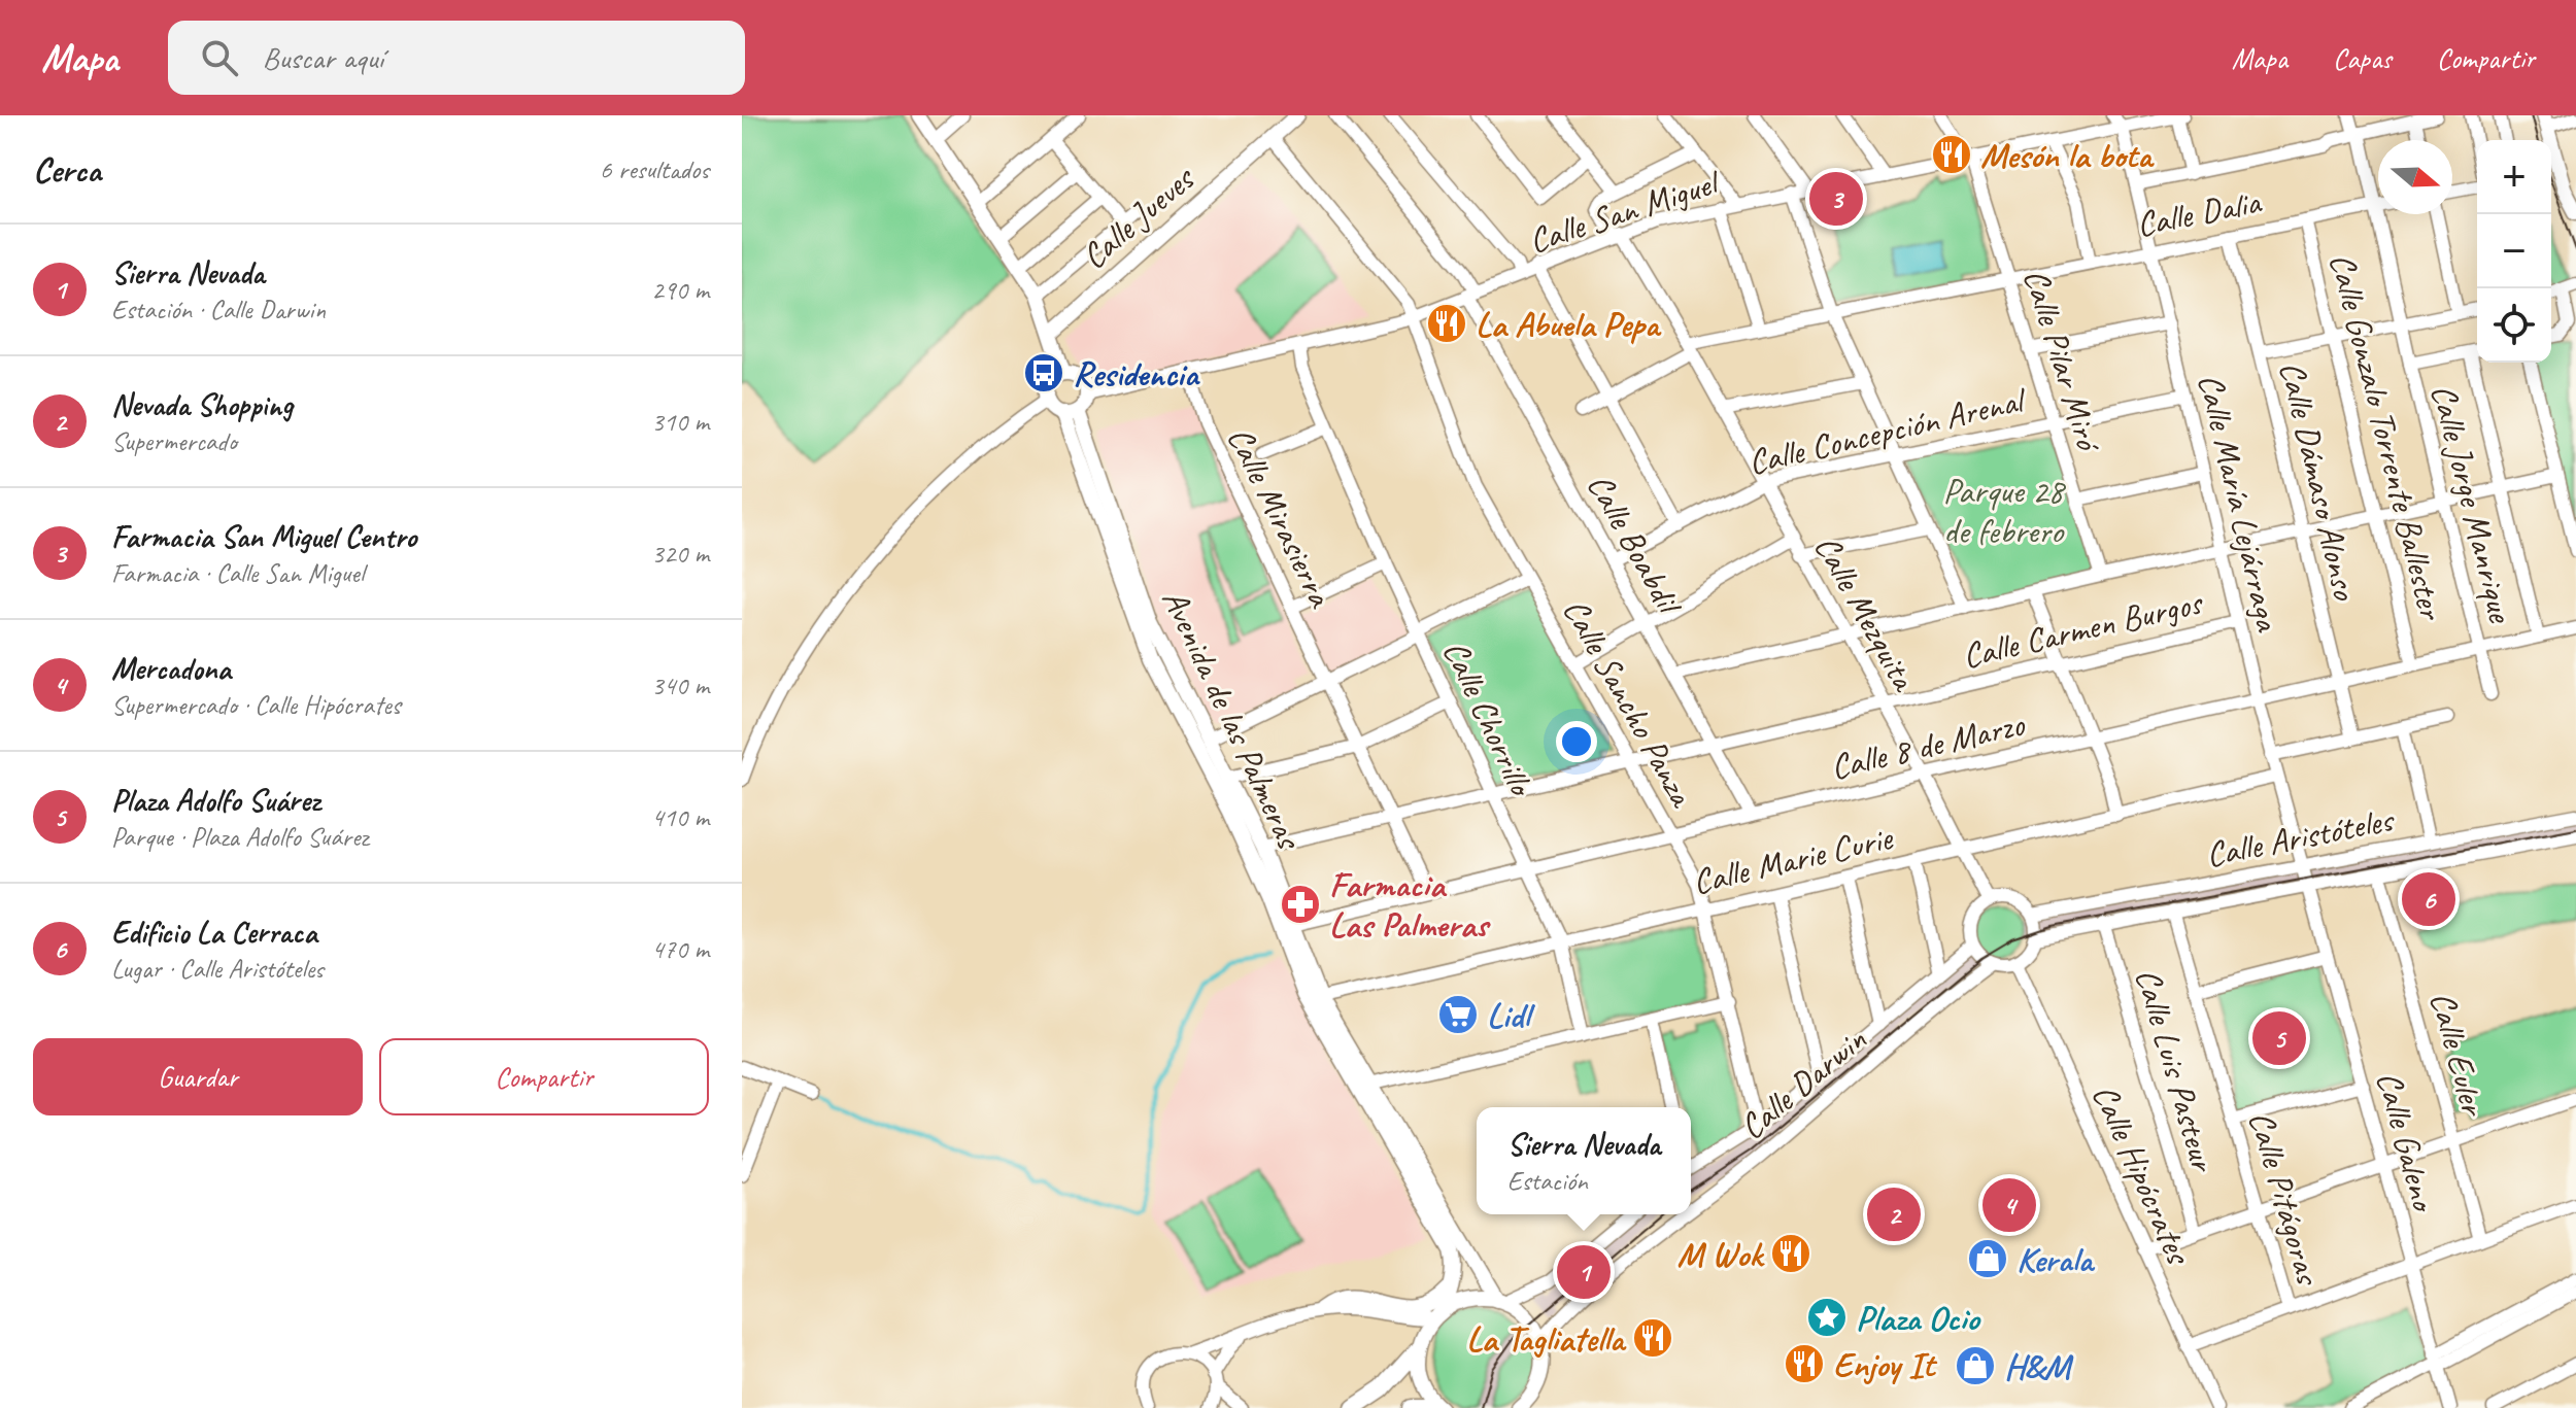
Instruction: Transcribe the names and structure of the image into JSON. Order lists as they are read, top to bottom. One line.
{"streets":{"main road":["Calle Jueves","Avenida de las Palmeras"],"street":["Calle San Miguel","Calle Dalia","Calle Pilar Miró","Calle Concepción Arenal","Calle Gonzalo Torrente Ballester","Calle Dámaso Alonso","Calle María Lejárraga","Calle Jorge Manrique","Calle Mirasierra","Calle Boabdil","Calle Mezquita","Calle Carmen Burgos","Calle Sancho Panza","Calle Chorrillo","Calle 8 de Marzo","Calle Aristóteles","Calle Marie Curie","Calle Euler","Calle Luis Pasteur","Calle Darwin","Calle Galeno","Calle Hipócrates","Calle Pitágoras"]},"crossings":[["Calle San Miguel","Calle Pilar Miró"],["Calle San Miguel","Calle María Lejárraga"],["Calle San Miguel","Calle Mirasierra"],["Calle San Miguel","Calle Boabdil"],["Calle San Miguel","Calle Mezquita"],["Calle San Miguel","Calle Sancho Panza"],["Calle San Miguel","Calle Chorrillo"],["Calle San Miguel","Avenida de las Palmeras"],["Calle Dalia","Calle Pilar Miró"],["Calle Dalia","Calle Gonzalo Torrente Ballester"],["Calle Dalia","Calle Dámaso Alonso"],["Calle Dalia","Calle María Lejárraga"],["Calle Dalia","Calle Jorge Manrique"],["Calle Dalia","Calle Mezquita"],["Calle Jueves","Calle Sancho Panza"],["Calle Pilar Miró","Calle Concepción Arenal"],["Calle Concepción Arenal","Calle María Lejárraga"],["Calle Concepción Arenal","Calle Boabdil"],["Calle Concepción Arenal","Calle Mezquita"],["Calle Gonzalo Torrente Ballester","Calle 8 de Marzo"],["Calle Dámaso Alonso","Calle 8 de Marzo"],["Calle María Lejárraga","Calle Carmen Burgos"],["Calle María Lejárraga","Calle 8 de Marzo"],["Calle María Lejárraga","Calle Aristóteles"],["Calle María Lejárraga","Calle Marie Curie"],["Calle María Lejárraga","Calle Galeno"],["Calle Jorge Manrique","Calle 8 de Marzo"],["Calle Mirasierra","Calle Carmen Burgos"],["Calle Mirasierra","Calle 8 de Marzo"],["Calle Boabdil","Calle Carmen Burgos"],["Calle Boabdil","Calle 8 de Marzo"],["Calle Mezquita","Calle Carmen Burgos"],["Calle Mezquita","Calle 8 de Marzo"],["Calle Mezquita","Calle Aristóteles"],["Calle Mezquita","Calle Marie Curie"],["Calle Mezquita","Calle Darwin"],["Calle Mezquita","Calle Hipócrates"],["Calle Carmen Burgos","Calle Sancho Panza"],["Calle Carmen Burgos","Calle Chorrillo"],["Calle Carmen Burgos","Avenida de las Palmeras"],["Calle Sancho Panza","Calle 8 de Marzo"],["Calle Sancho Panza","Calle Marie Curie"],["Calle Sancho Panza","Calle Darwin"],["Calle Chorrillo","Calle 8 de Marzo"],["Calle Chorrillo","Calle Marie Curie"],["Avenida de las Palmeras","Calle 8 de Marzo"],["Avenida de las Palmeras","Calle Marie Curie"],["Avenida de las Palmeras","Calle Darwin"],["Calle Aristóteles","Calle Luis Pasteur"],["Calle Aristóteles","Calle Darwin"],["Calle Aristóteles","Calle Galeno"],["Calle Aristóteles","Calle Hipócrates"],["Calle Aristóteles","Calle Pitágoras"],["Calle Darwin","Calle Hipócrates"]],"parks":["Parque 28 de febrero"],"places":{"restaurant":["Mesón la bota","La Abuela Pepa","M Wok","La Tagliatella","Enjoy It"],"bus stop":["Residencia"],"pharmacy":["Farmacia Las Palmeras"],"supermarket":["Lidl"],"shop":["Kerala","H&M"],"place":["Plaza Ocio"]},"north":"right","page":{"header":"Mapa","search":"Buscar aquí","nav":["Mapa","Capas","Compartir"],"heading":["Cerca","6 resultados"],"map_buttons":["+","−"],"pins":["3","6","5","4","2","1"],"list":[{"mark":"1","name":"Sierra Nevada","note":"Estación · Calle Darwin","value":"290 m"},{"mark":"2","name":"Nevada Shopping","note":"Supermercado","value":"310 m"},{"mark":"3","name":"Farmacia San Miguel Centro","note":"Farmacia · Calle San Miguel","value":"320 m"},{"mark":"4","name":"Mercadona","note":"Supermercado · Calle Hipócrates","value":"340 m"},{"mark":"5","name":"Plaza Adolfo Suárez","note":"Parque · Plaza Adolfo Suárez","value":"410 m"},{"mark":"6","name":"Edificio La Cerraca","note":"Lugar · Calle Aristóteles","value":"470 m"}],"buttons":["Guardar","Compartir"],"popup":["Sierra Nevada","Estación"]}}
